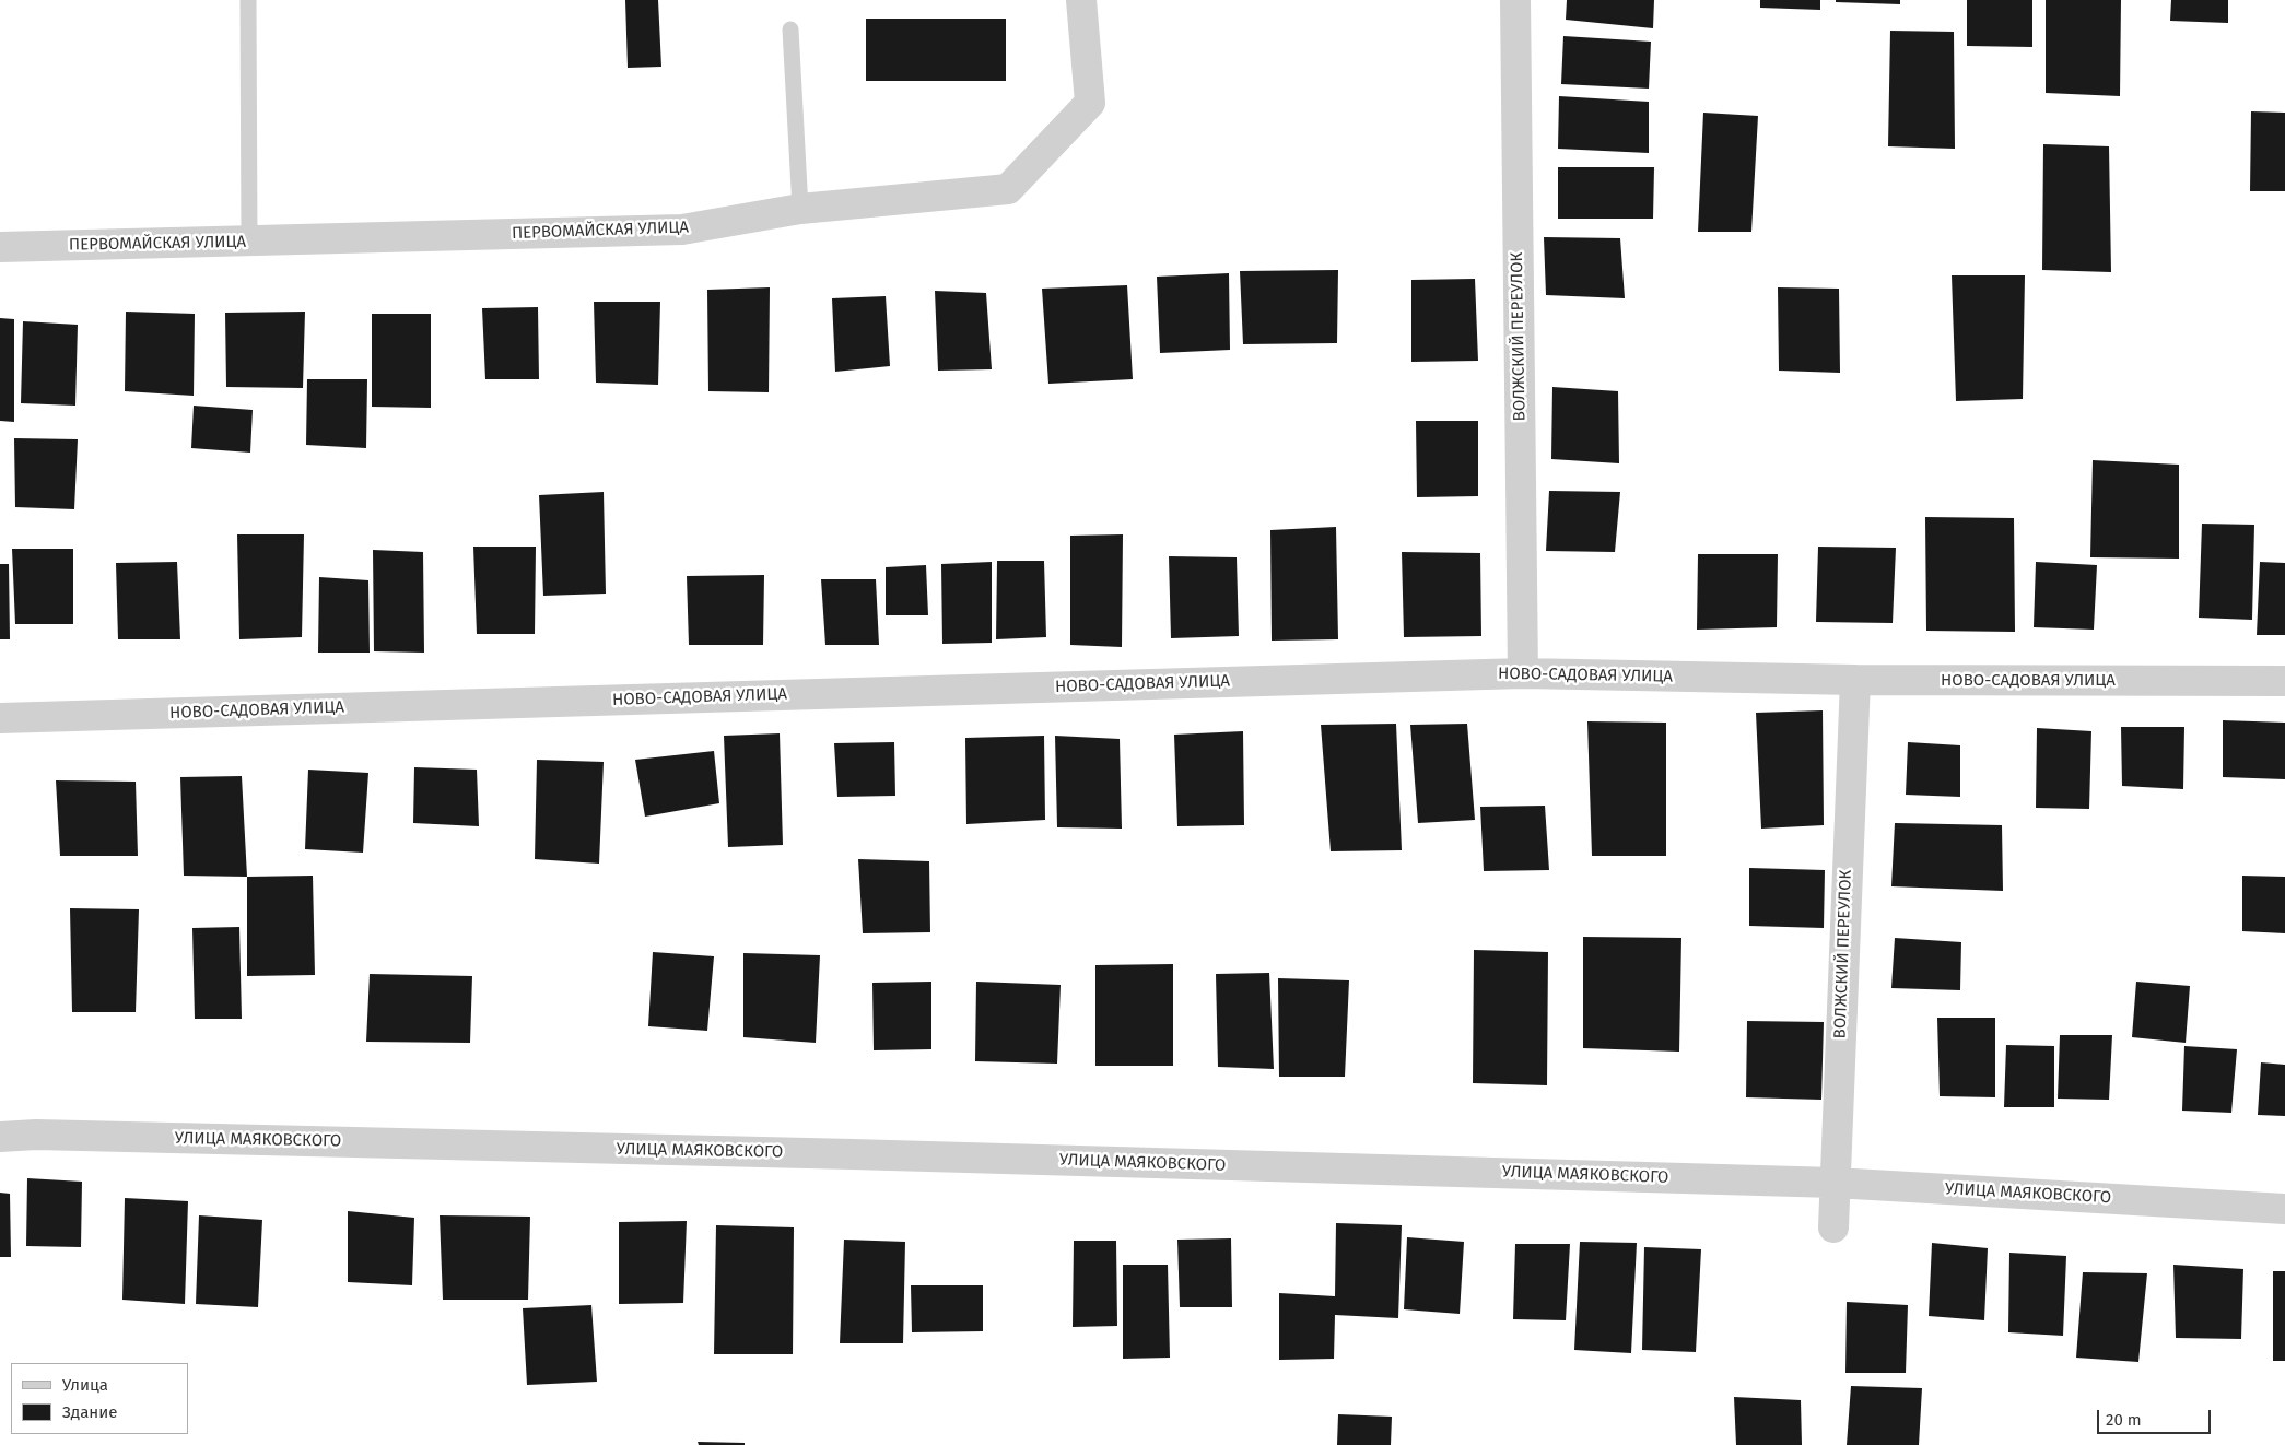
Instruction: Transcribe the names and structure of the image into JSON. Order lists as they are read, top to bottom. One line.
{"streets":{"street":["ПЕРВОМАЙСКАЯ УЛИЦА","ВОЛЖСКИЙ ПЕРЕУЛОК","НОВО-САДОВАЯ УЛИЦА","УЛИЦА МАЯКОВСКОГО"]},"crossings":[["ВОЛЖСКИЙ ПЕРЕУЛОК","НОВО-САДОВАЯ УЛИЦА"],["ВОЛЖСКИЙ ПЕРЕУЛОК","УЛИЦА МАЯКОВСКОГО"]],"legend":["Улица","Здание"],"scale_bar":"20 m"}
